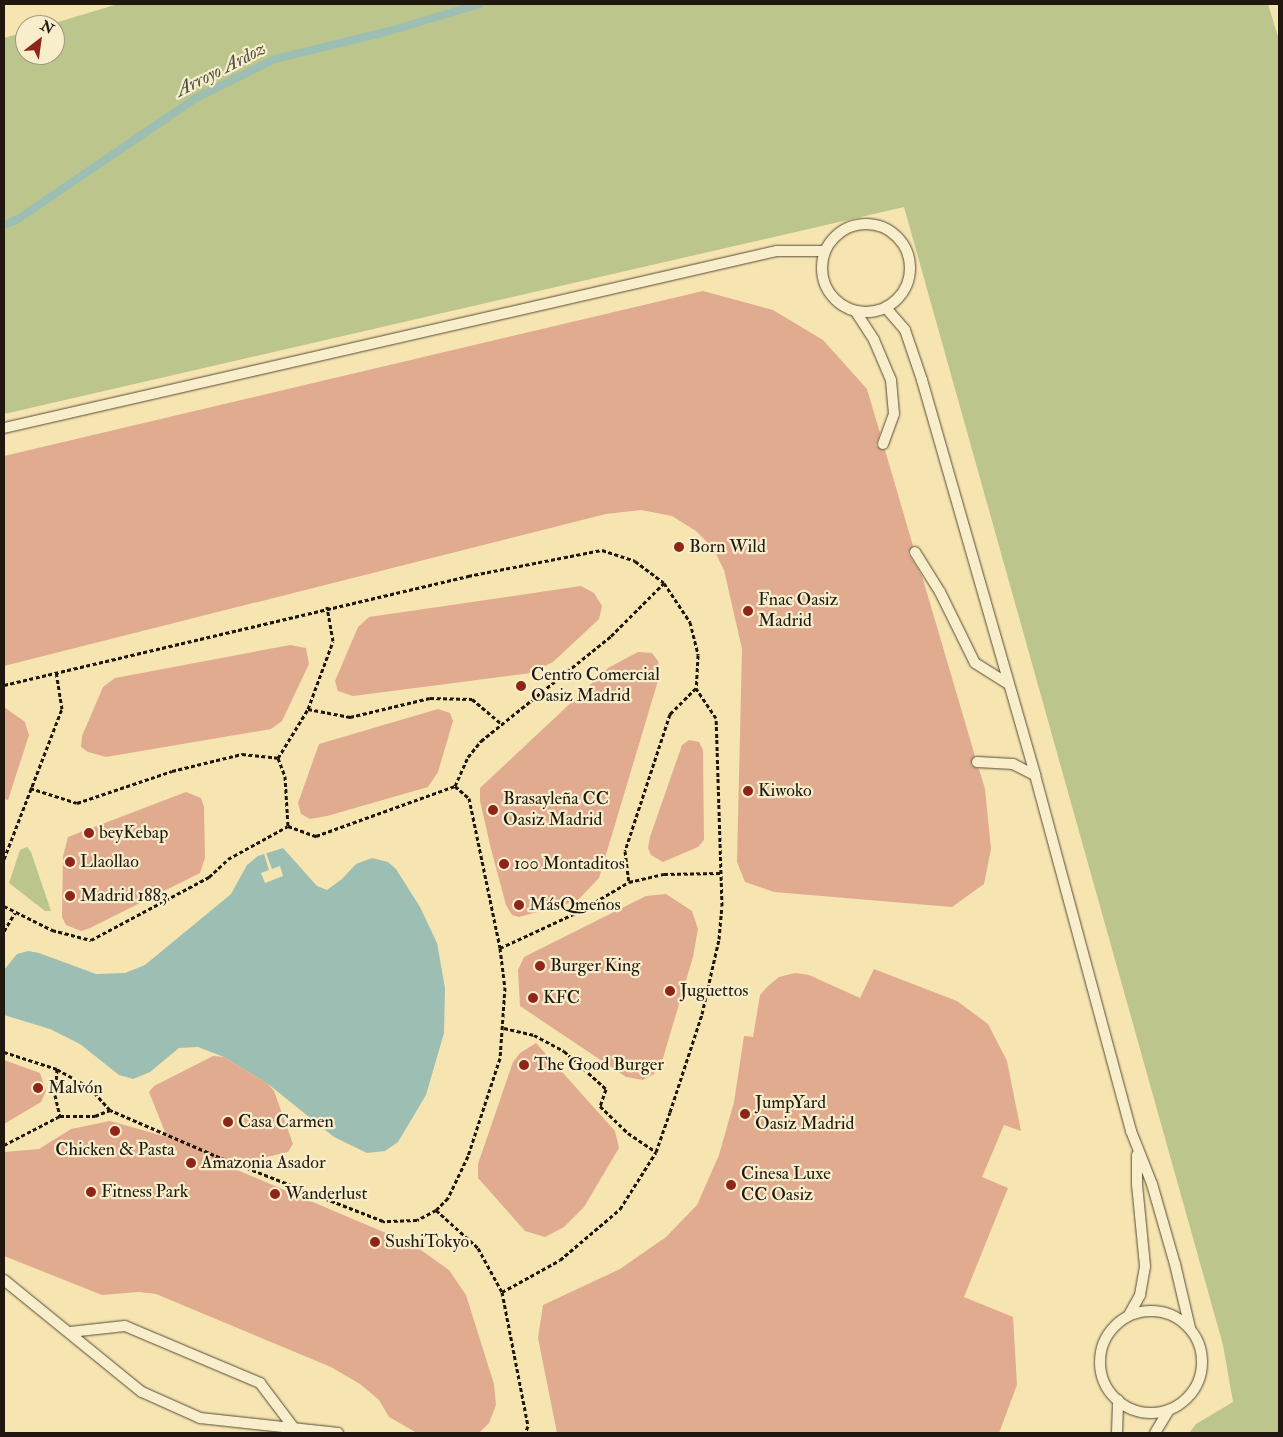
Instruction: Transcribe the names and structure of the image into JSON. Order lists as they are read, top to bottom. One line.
{"water":["Arroyo Ardoz"],"places":["Born Wild","Fnac Oasiz Madrid","Centro Comercial Oasiz Madrid","Kiwoko","Brasayleña CC Oasiz Madrid","beyKebap","Llaollao","100 Montaditos","Madrid 1883","MásQmenos","Burger King","Juguettos","KFC","The Good Burger","Malvón","JumpYard Oasiz Madrid","Casa Carmen","Chicken & Pasta","Amazonia Asador","Cinesa Luxe CC Oasiz","Fitness Park","Wanderlust","SushiTokyo"],"north":"top right"}
